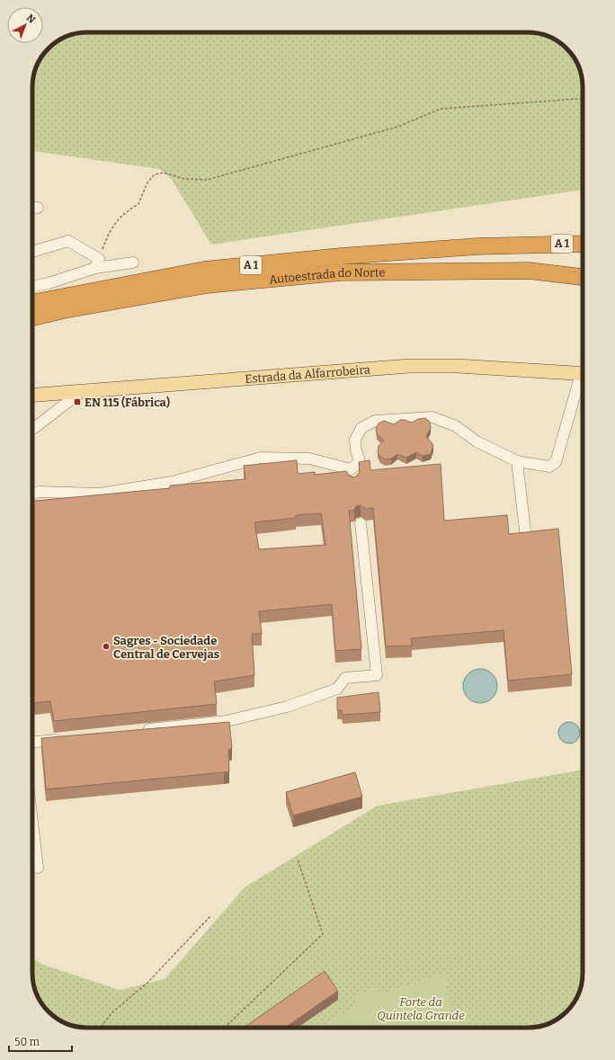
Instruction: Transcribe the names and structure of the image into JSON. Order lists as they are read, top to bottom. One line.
{"streets":{"highway":["A 1","Autoestrada do Norte"],"main road":["Estrada da Alfarrobeira"]},"parks":["Forte da Quintela Grande"],"places":{"transit":["EN 115 (Fábrica)"],"other":["Sagres - Sociedade Central de Cervejas"]},"scale_bar":"50 m","north":"top right"}
